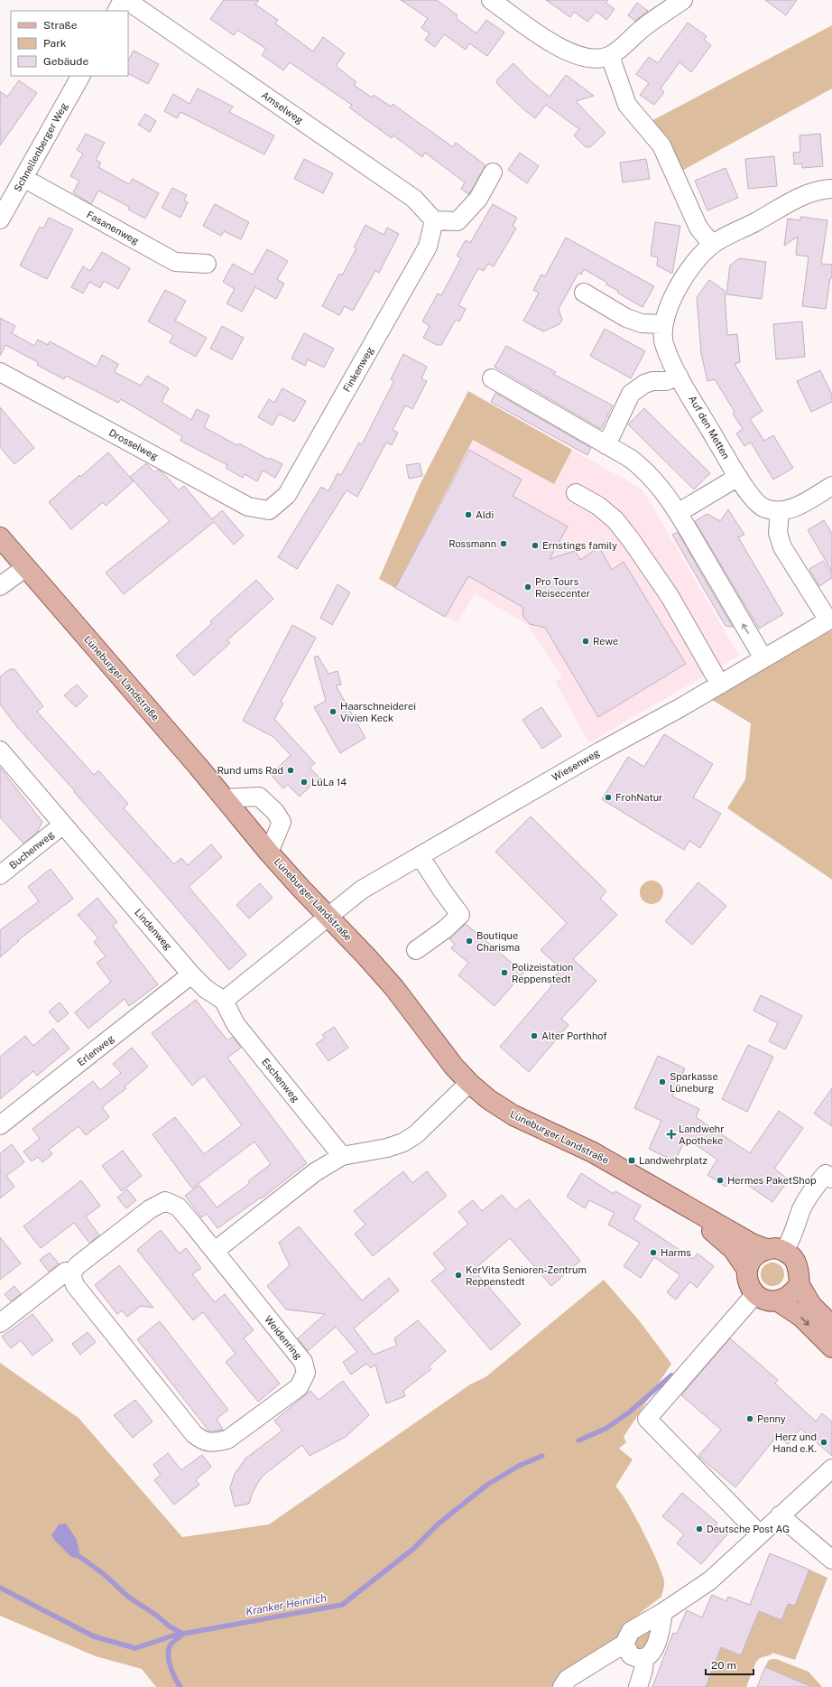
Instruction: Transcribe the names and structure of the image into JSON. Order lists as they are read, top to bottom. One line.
{"streets":{"main road":["Lüneburger Landstraße"],"street":["Amselweg","Schnellenberger Weg","Fasanenweg","Finkenweg","Auf den Metten","Drosselweg","Wiesenweg","Buchenweg","Lindenweg","Erlenweg","Eschenweg","Weidenring"]},"crossings":[["Amselweg","Finkenweg"],["Schnellenberger Weg","Fasanenweg"],["Finkenweg","Drosselweg"],["Auf den Metten","Wiesenweg"],["Lüneburger Landstraße","Wiesenweg"],["Buchenweg","Lindenweg"],["Lindenweg","Erlenweg"],["Lindenweg","Eschenweg"]],"water":["Kranker Heinrich"],"places":{"other":["Aldi","Rossmann","Ernstings family","Pro Tours Reisecenter","Rewe","Haarschneiderei Vivien Keck","Rund ums Rad","LüLa 14","FrohNatur","Boutique Charisma","Polizeistation Reppenstedt","Alter Porthhof","Sparkasse Lüneburg","Hermes PaketShop","Harms","KerVita Senioren-Zentrum Reppenstedt","Penny","Herz und Hand e.K.","Deutsche Post AG"],"health":["Landwehr Apotheke"],"transit":["Landwehrplatz"]},"legend":["Straße","Park","Gebäude"],"scale_bar":"20 m"}
